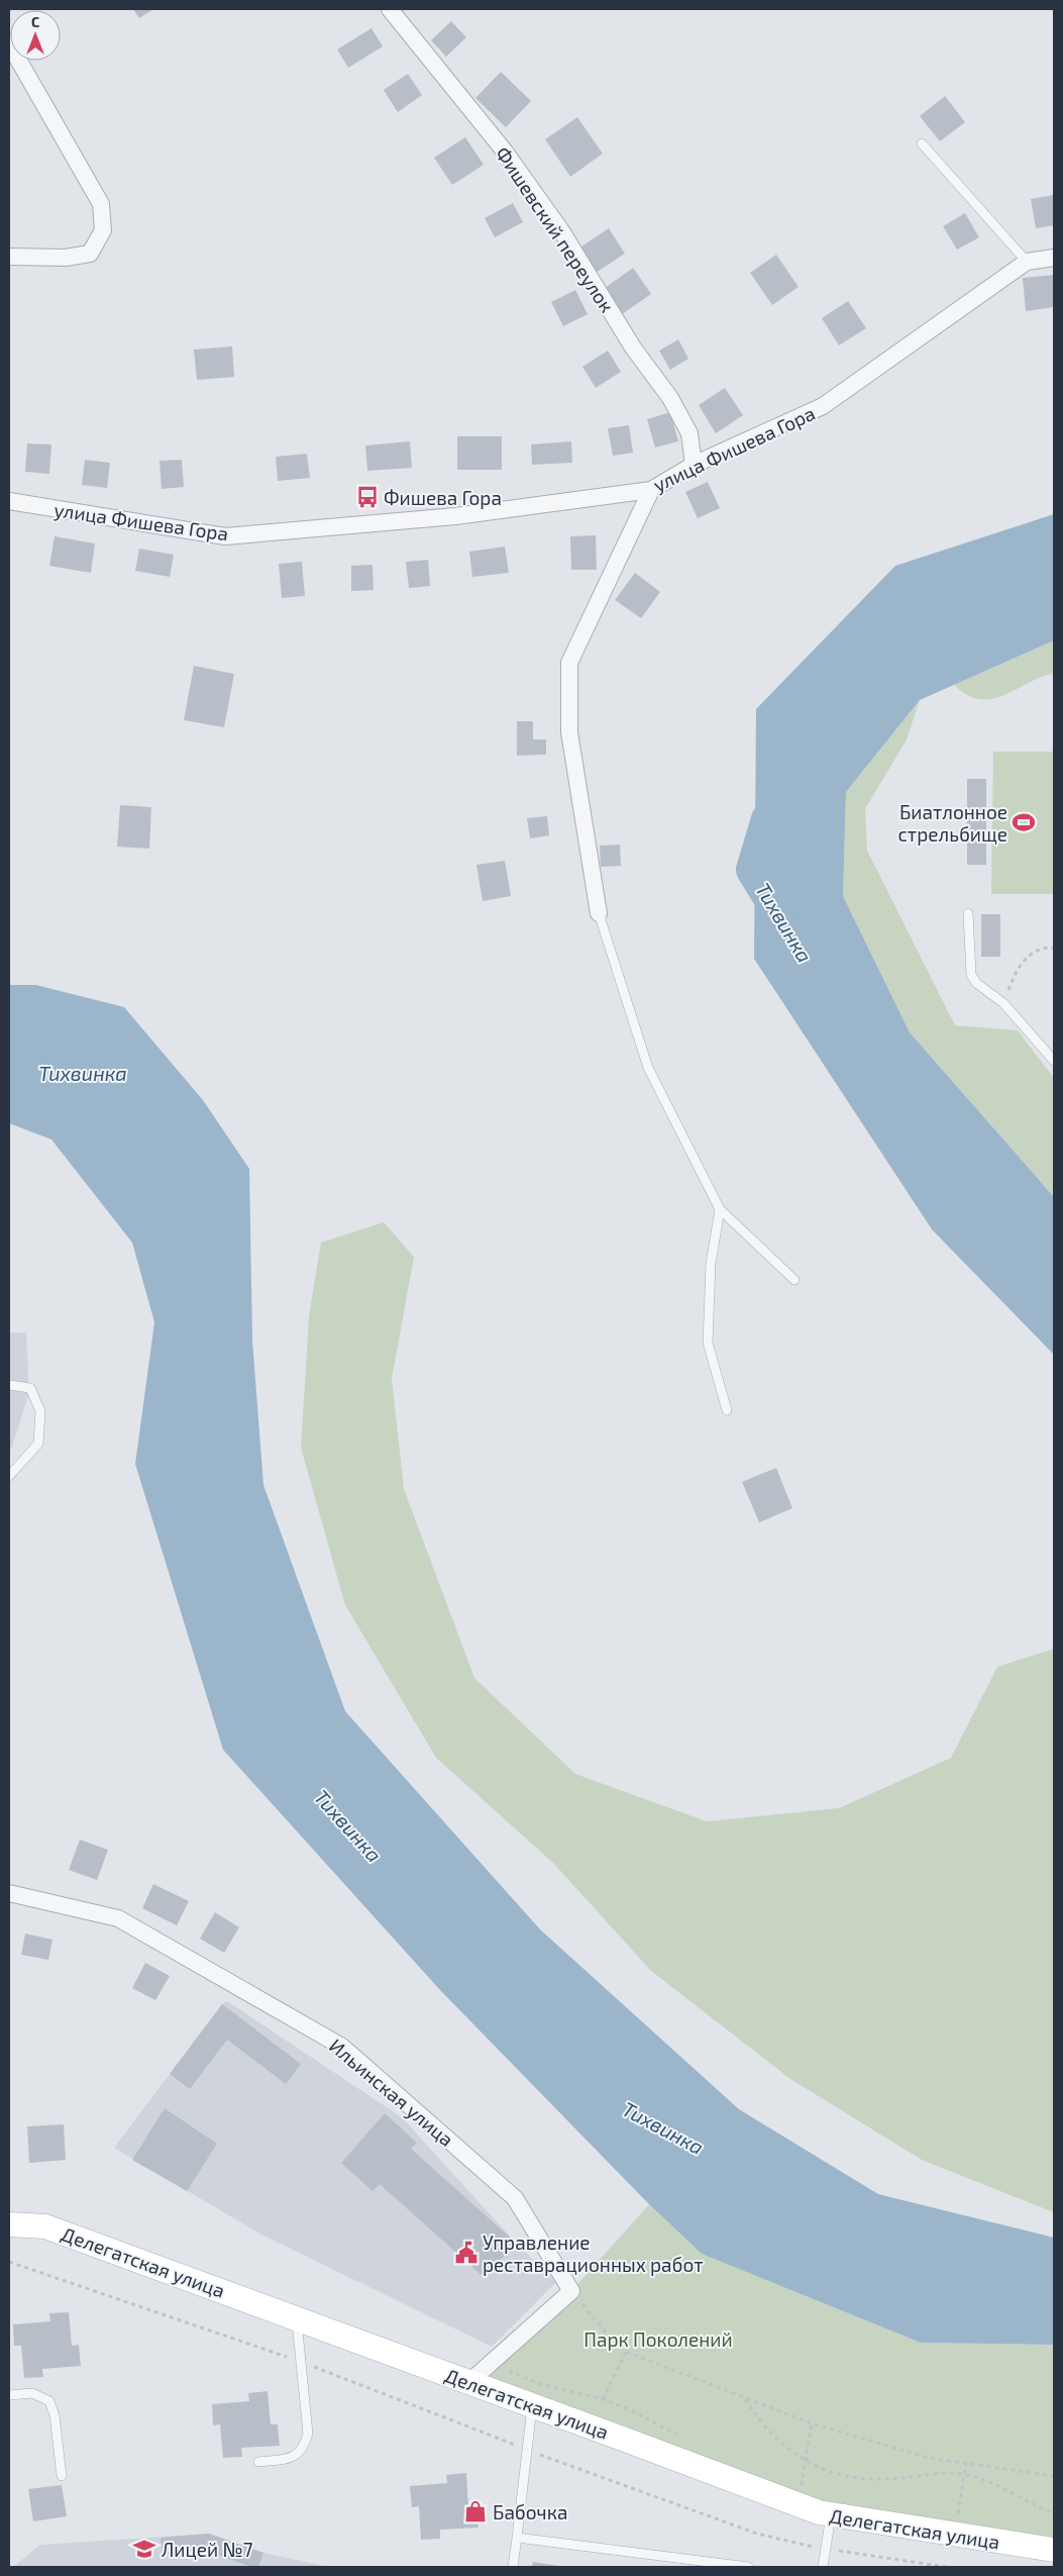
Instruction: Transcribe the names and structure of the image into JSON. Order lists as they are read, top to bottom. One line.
{"streets":{"street":["Фишевский переулок","улица Фишева Гора","Ильинская улица","Делегатская улица"]},"crossings":[["Фишевский переулок","улица Фишева Гора"]],"water":["Тихвинка"],"parks":["Парк Поколений"],"places":{"bus stop":["Фишева Гора"],"sports":["Биатлонное стрельбище"],"public building":["Управление реставрационных работ"],"shop":["Бабочка"],"school or university":["Лицей №7"]},"north":"top"}
